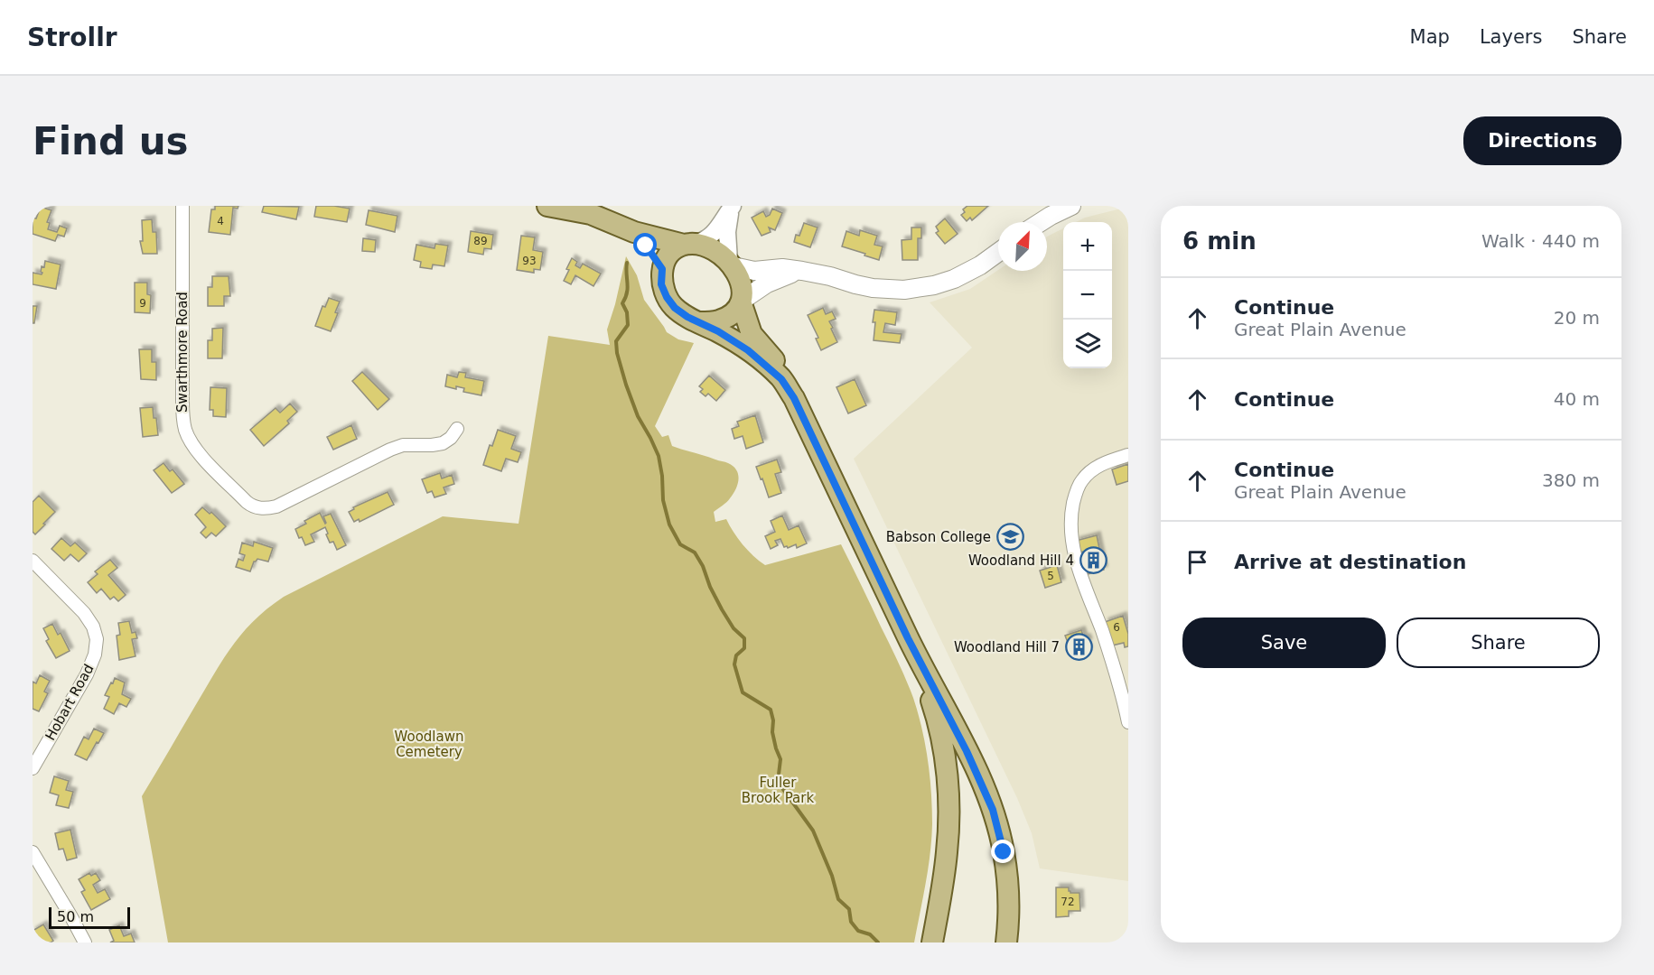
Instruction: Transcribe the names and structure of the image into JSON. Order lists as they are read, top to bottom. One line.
{"streets":{"street":["Swarthmore Road","Hobart Road"]},"parks":["Woodlawn Cemetery","Fuller Brook Park"],"places":{"school or university":["Babson College"],"building":["Woodland Hill 4","Woodland Hill 7"]},"house_numbers":["4","89","93","9","5","6","72"],"scale_bar":"50 m","north":"top right","page":{"header":"Strollr","nav":["Map","Layers","Share"],"buttons":["Directions",["Save","Share"]],"title":"Find us","heading":["6 min","Walk · 440 m"],"map_buttons":["+","−"],"list":[["Continue","Great Plain Avenue","20 m"],["Continue","40 m"],["Continue","Great Plain Avenue","380 m"],"Arrive at destination"],"scale":"50 m"}}
